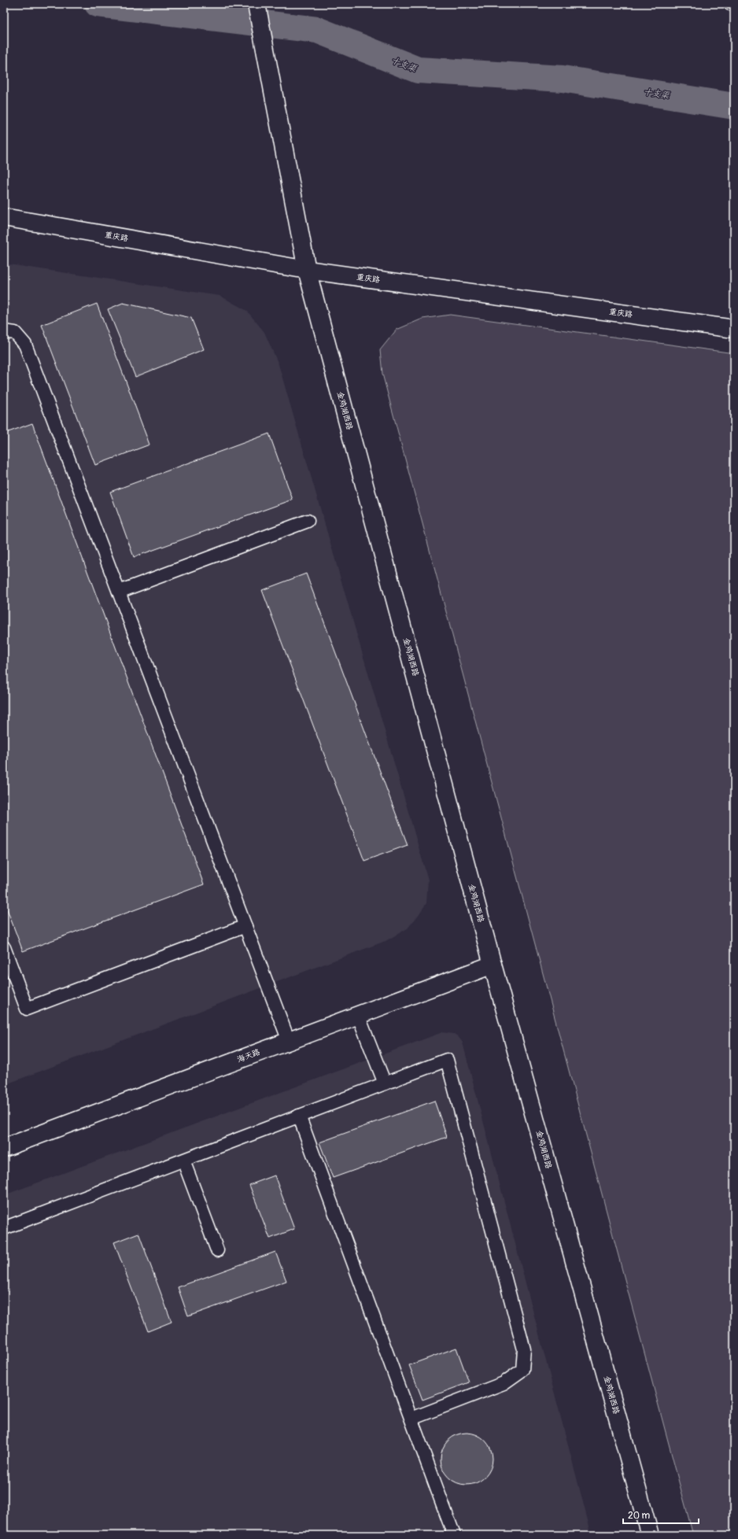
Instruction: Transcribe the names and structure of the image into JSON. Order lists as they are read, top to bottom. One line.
{"streets":{"street":["重庆路","金鸡湖西路","海天路"]},"crossings":[["重庆路","金鸡湖西路"],["金鸡湖西路","海天路"]],"water":["十支渠"],"scale_bar":"20 m"}
